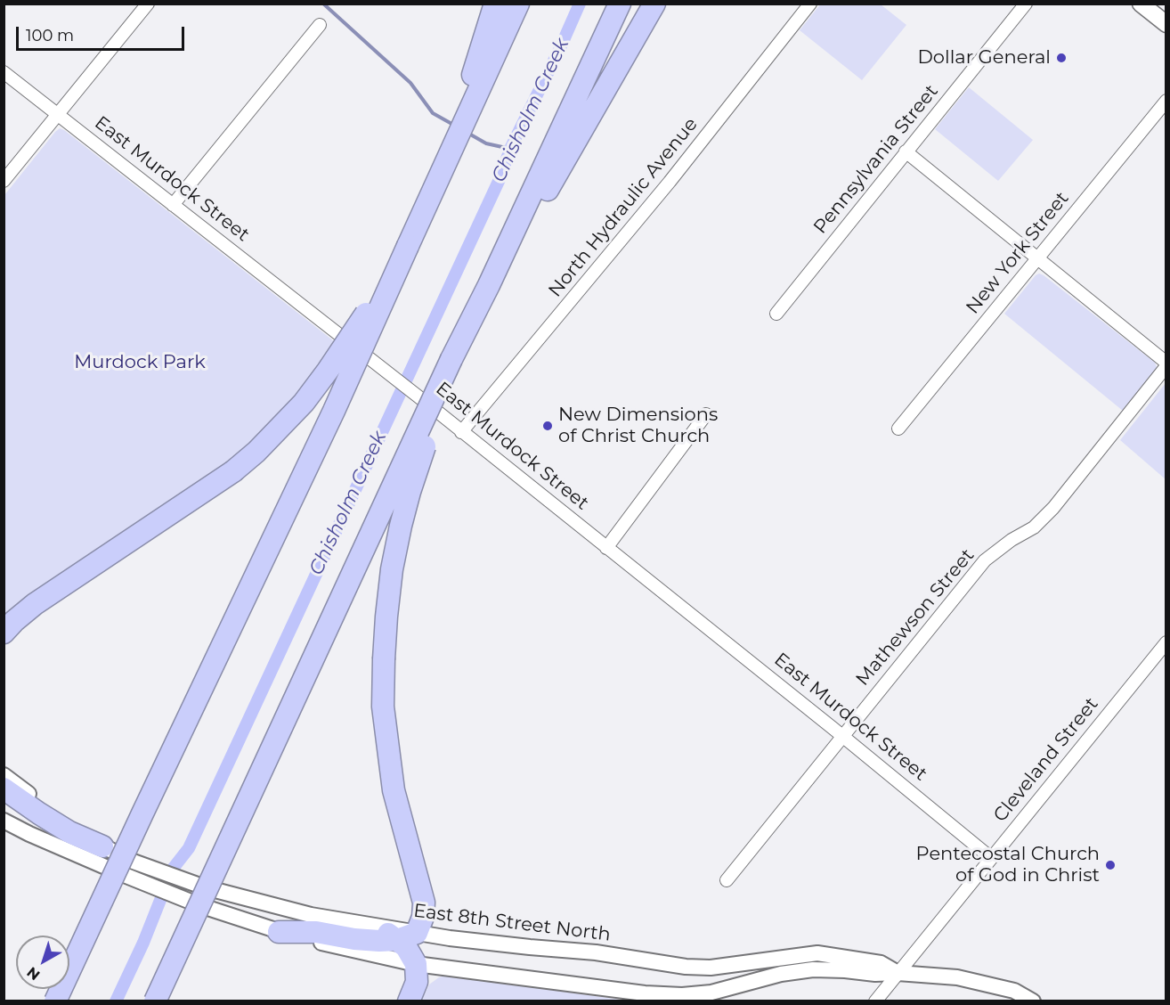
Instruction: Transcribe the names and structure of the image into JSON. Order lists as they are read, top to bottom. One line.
{"streets":{"street":["Pennsylvania Street","East Murdock Street","North Hydraulic Avenue","New York Street","Mathewson Street","Cleveland Street","East 8th Street North"]},"crossings":[["East Murdock Street","North Hydraulic Avenue"],["East Murdock Street","Mathewson Street"],["East Murdock Street","Cleveland Street"],["Cleveland Street","East 8th Street North"]],"water":["Chisholm Creek"],"parks":["Murdock Park"],"places":["Dollar General","New Dimensions of Christ Church","Pentecostal Church of God in Christ"],"scale_bar":"100 m","north":"bottom left"}
